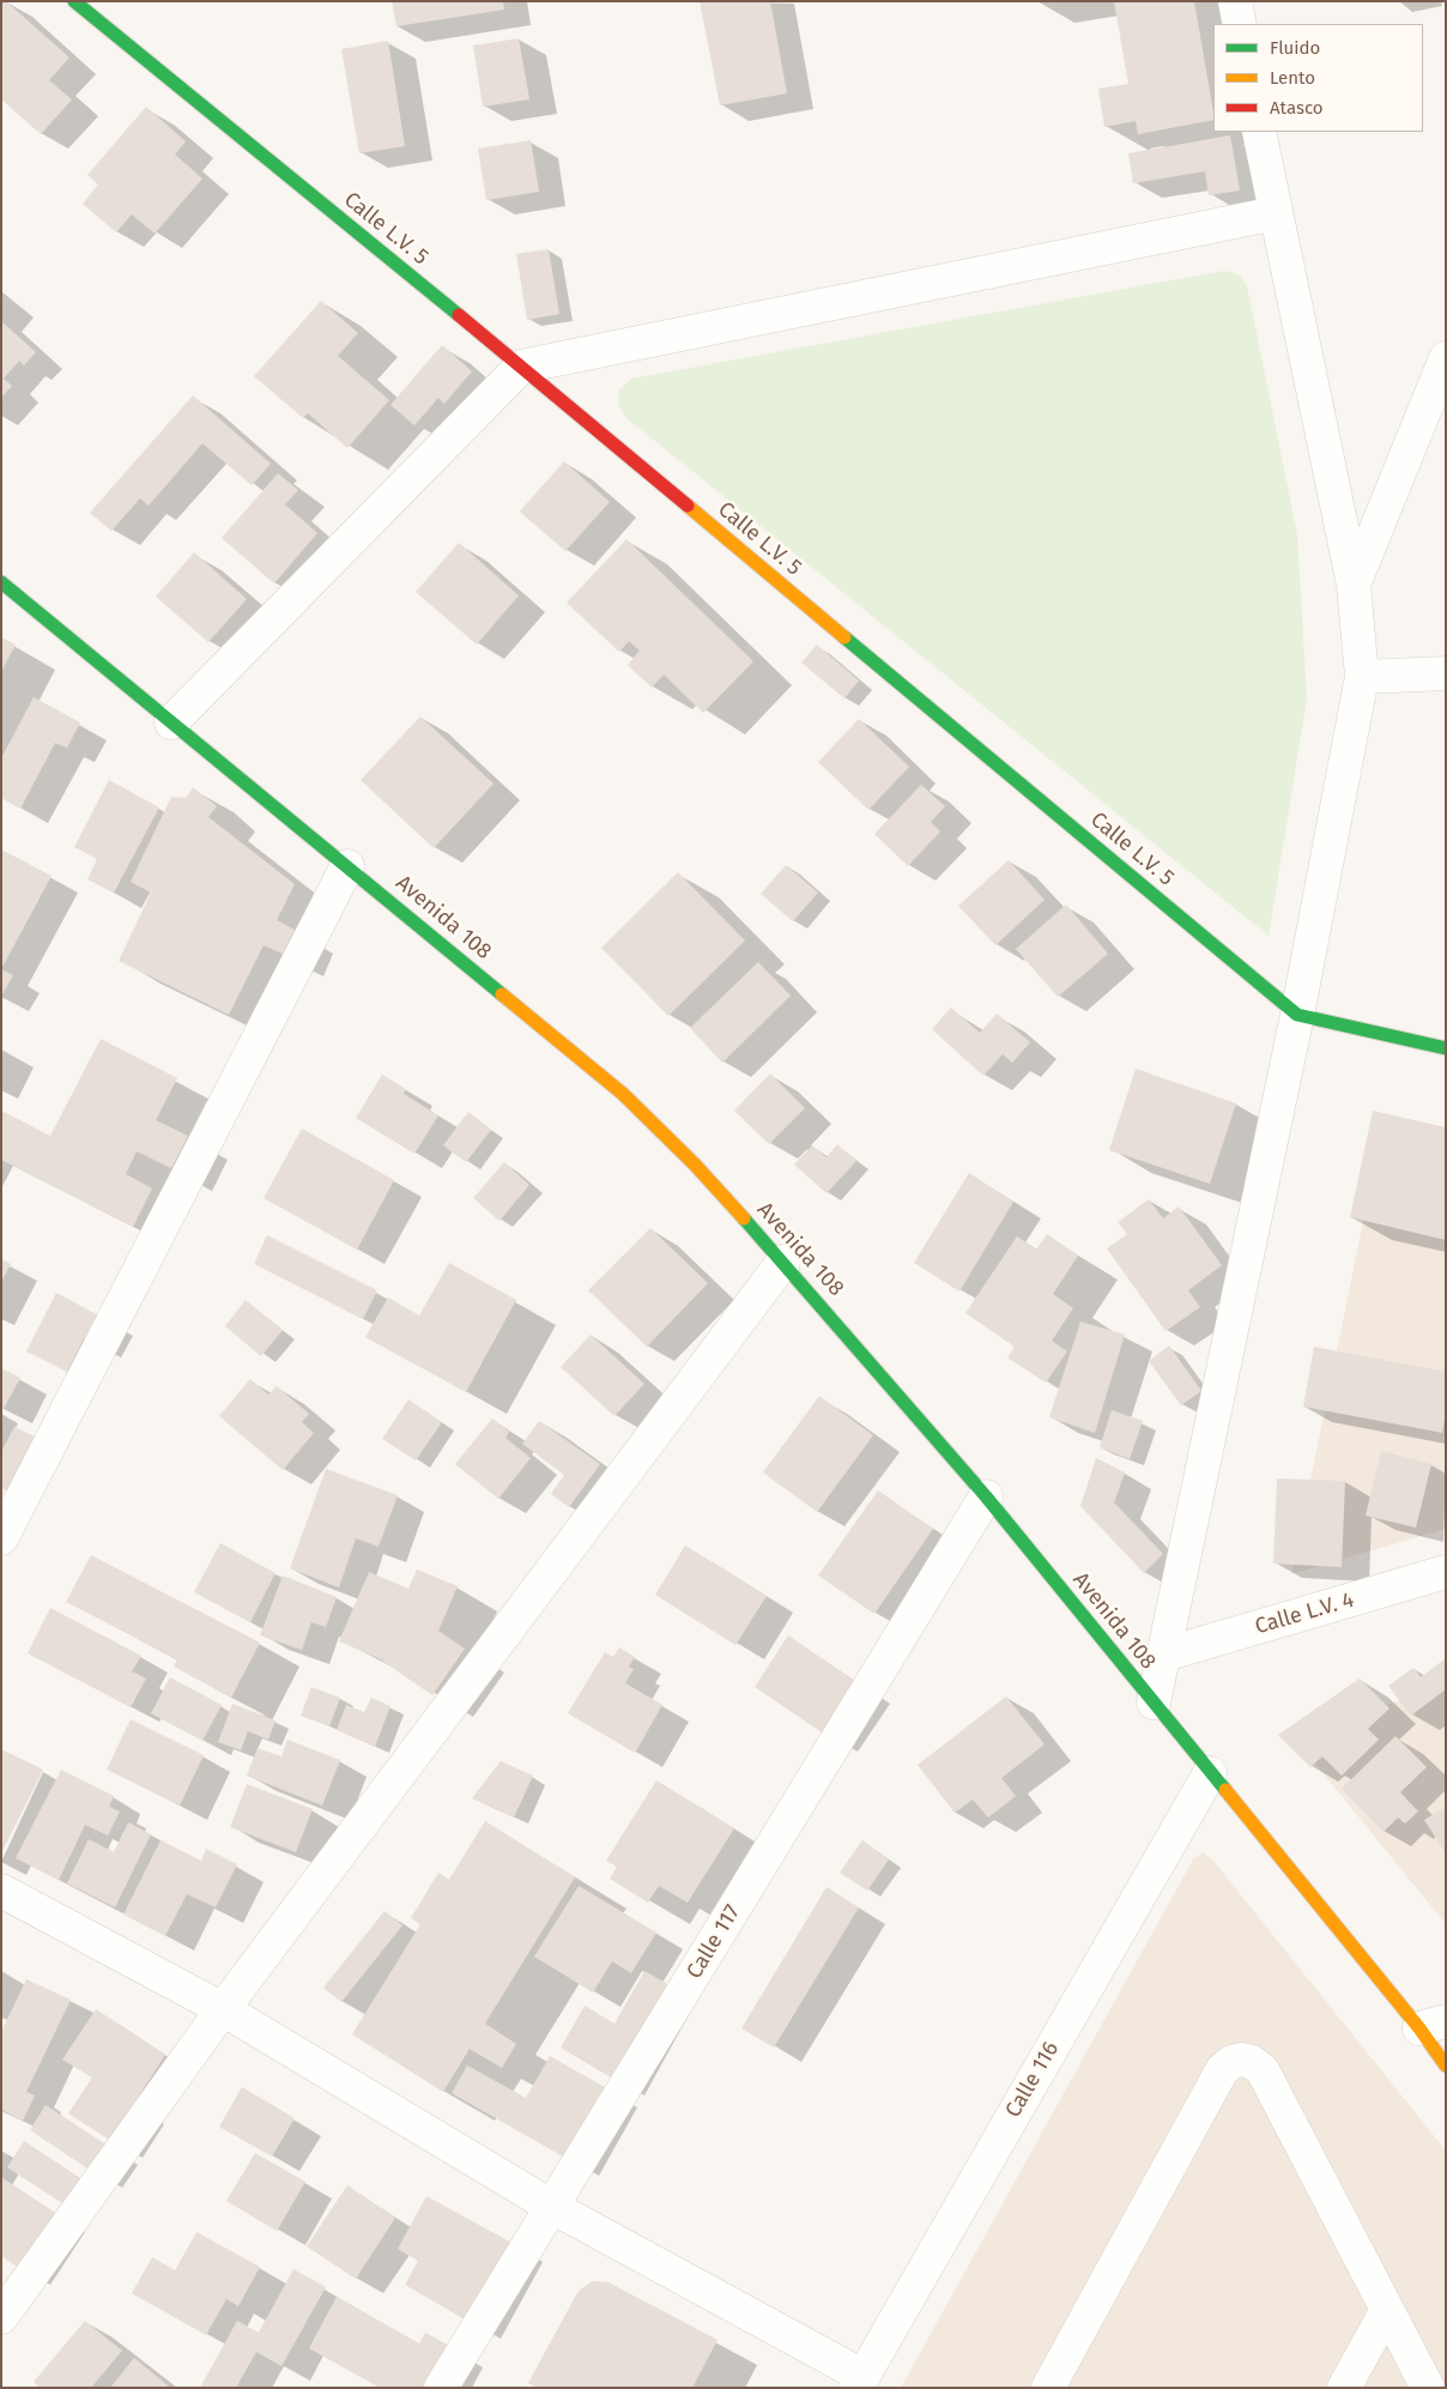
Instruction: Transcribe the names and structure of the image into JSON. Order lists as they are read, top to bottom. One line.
{"streets":{"street":["Calle L.V. 5","Avenida 108","Calle L.V. 4","Calle 117","Calle 116"]},"crossings":[["Avenida 108","Calle 117"],["Avenida 108","Calle 116"]],"legend":["Fluido","Lento","Atasco"]}
